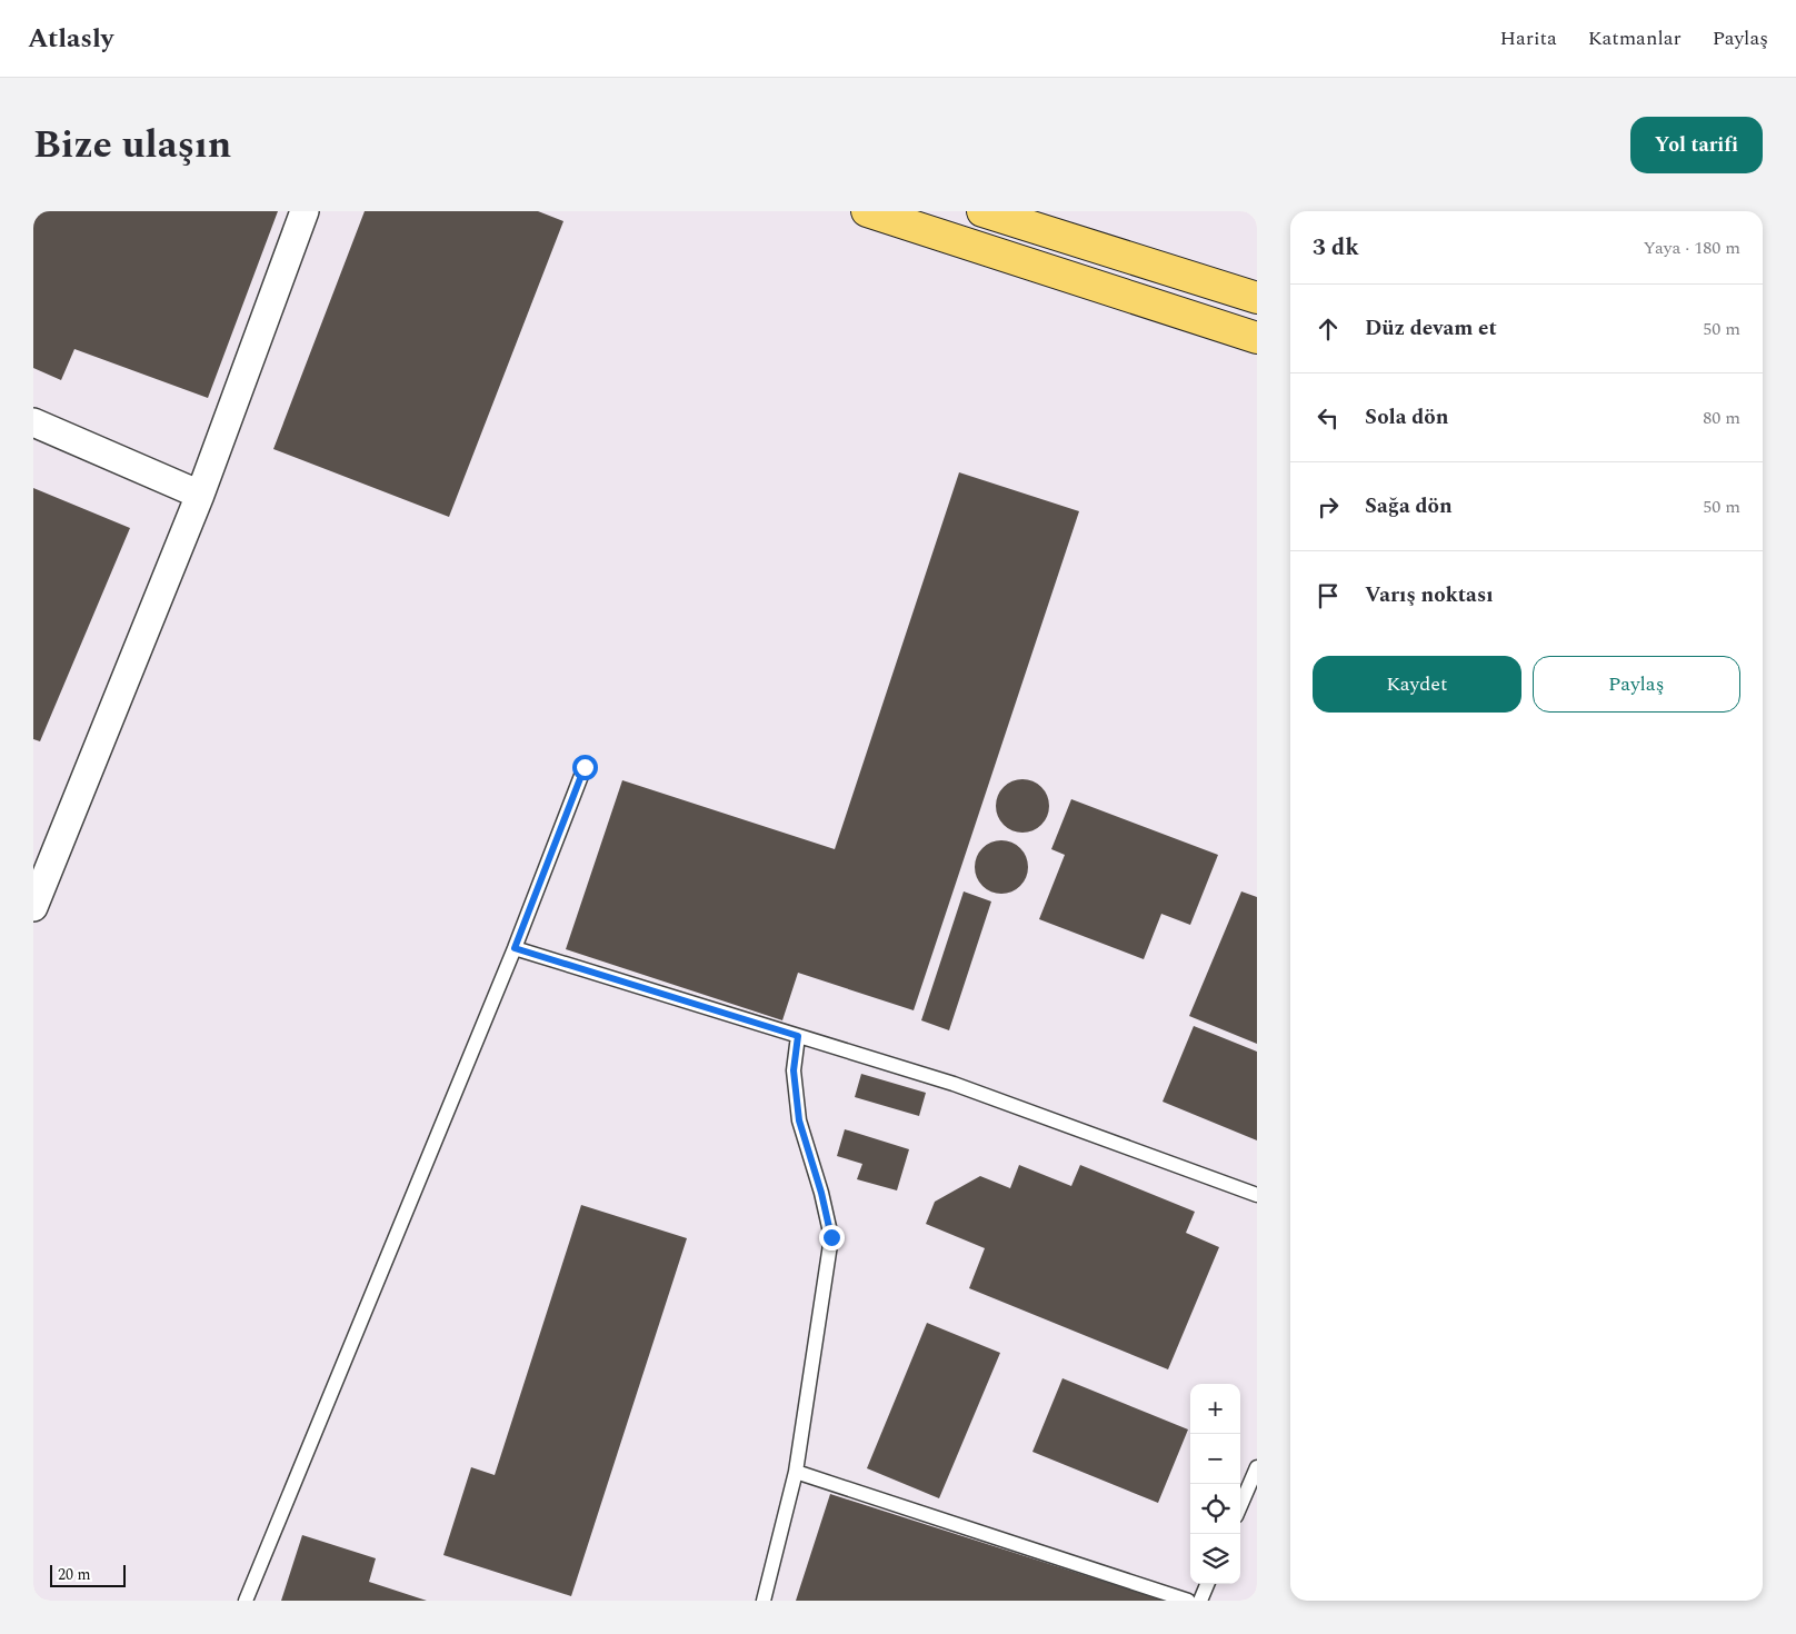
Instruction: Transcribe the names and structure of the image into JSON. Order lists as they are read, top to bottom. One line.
{"scale_bar":"20 m","page":{"header":"Atlasly","nav":["Harita","Katmanlar","Paylaş"],"title":"Bize ulaşın","buttons":["Yol tarifi",["Kaydet","Paylaş"]],"heading":["3 dk","Yaya · 180 m"],"list":[["Düz devam et","50 m"],["Sola dön","80 m"],["Sağa dön","50 m"],"Varış noktası"],"map_buttons":["+","−"],"scale":"20 m"}}
